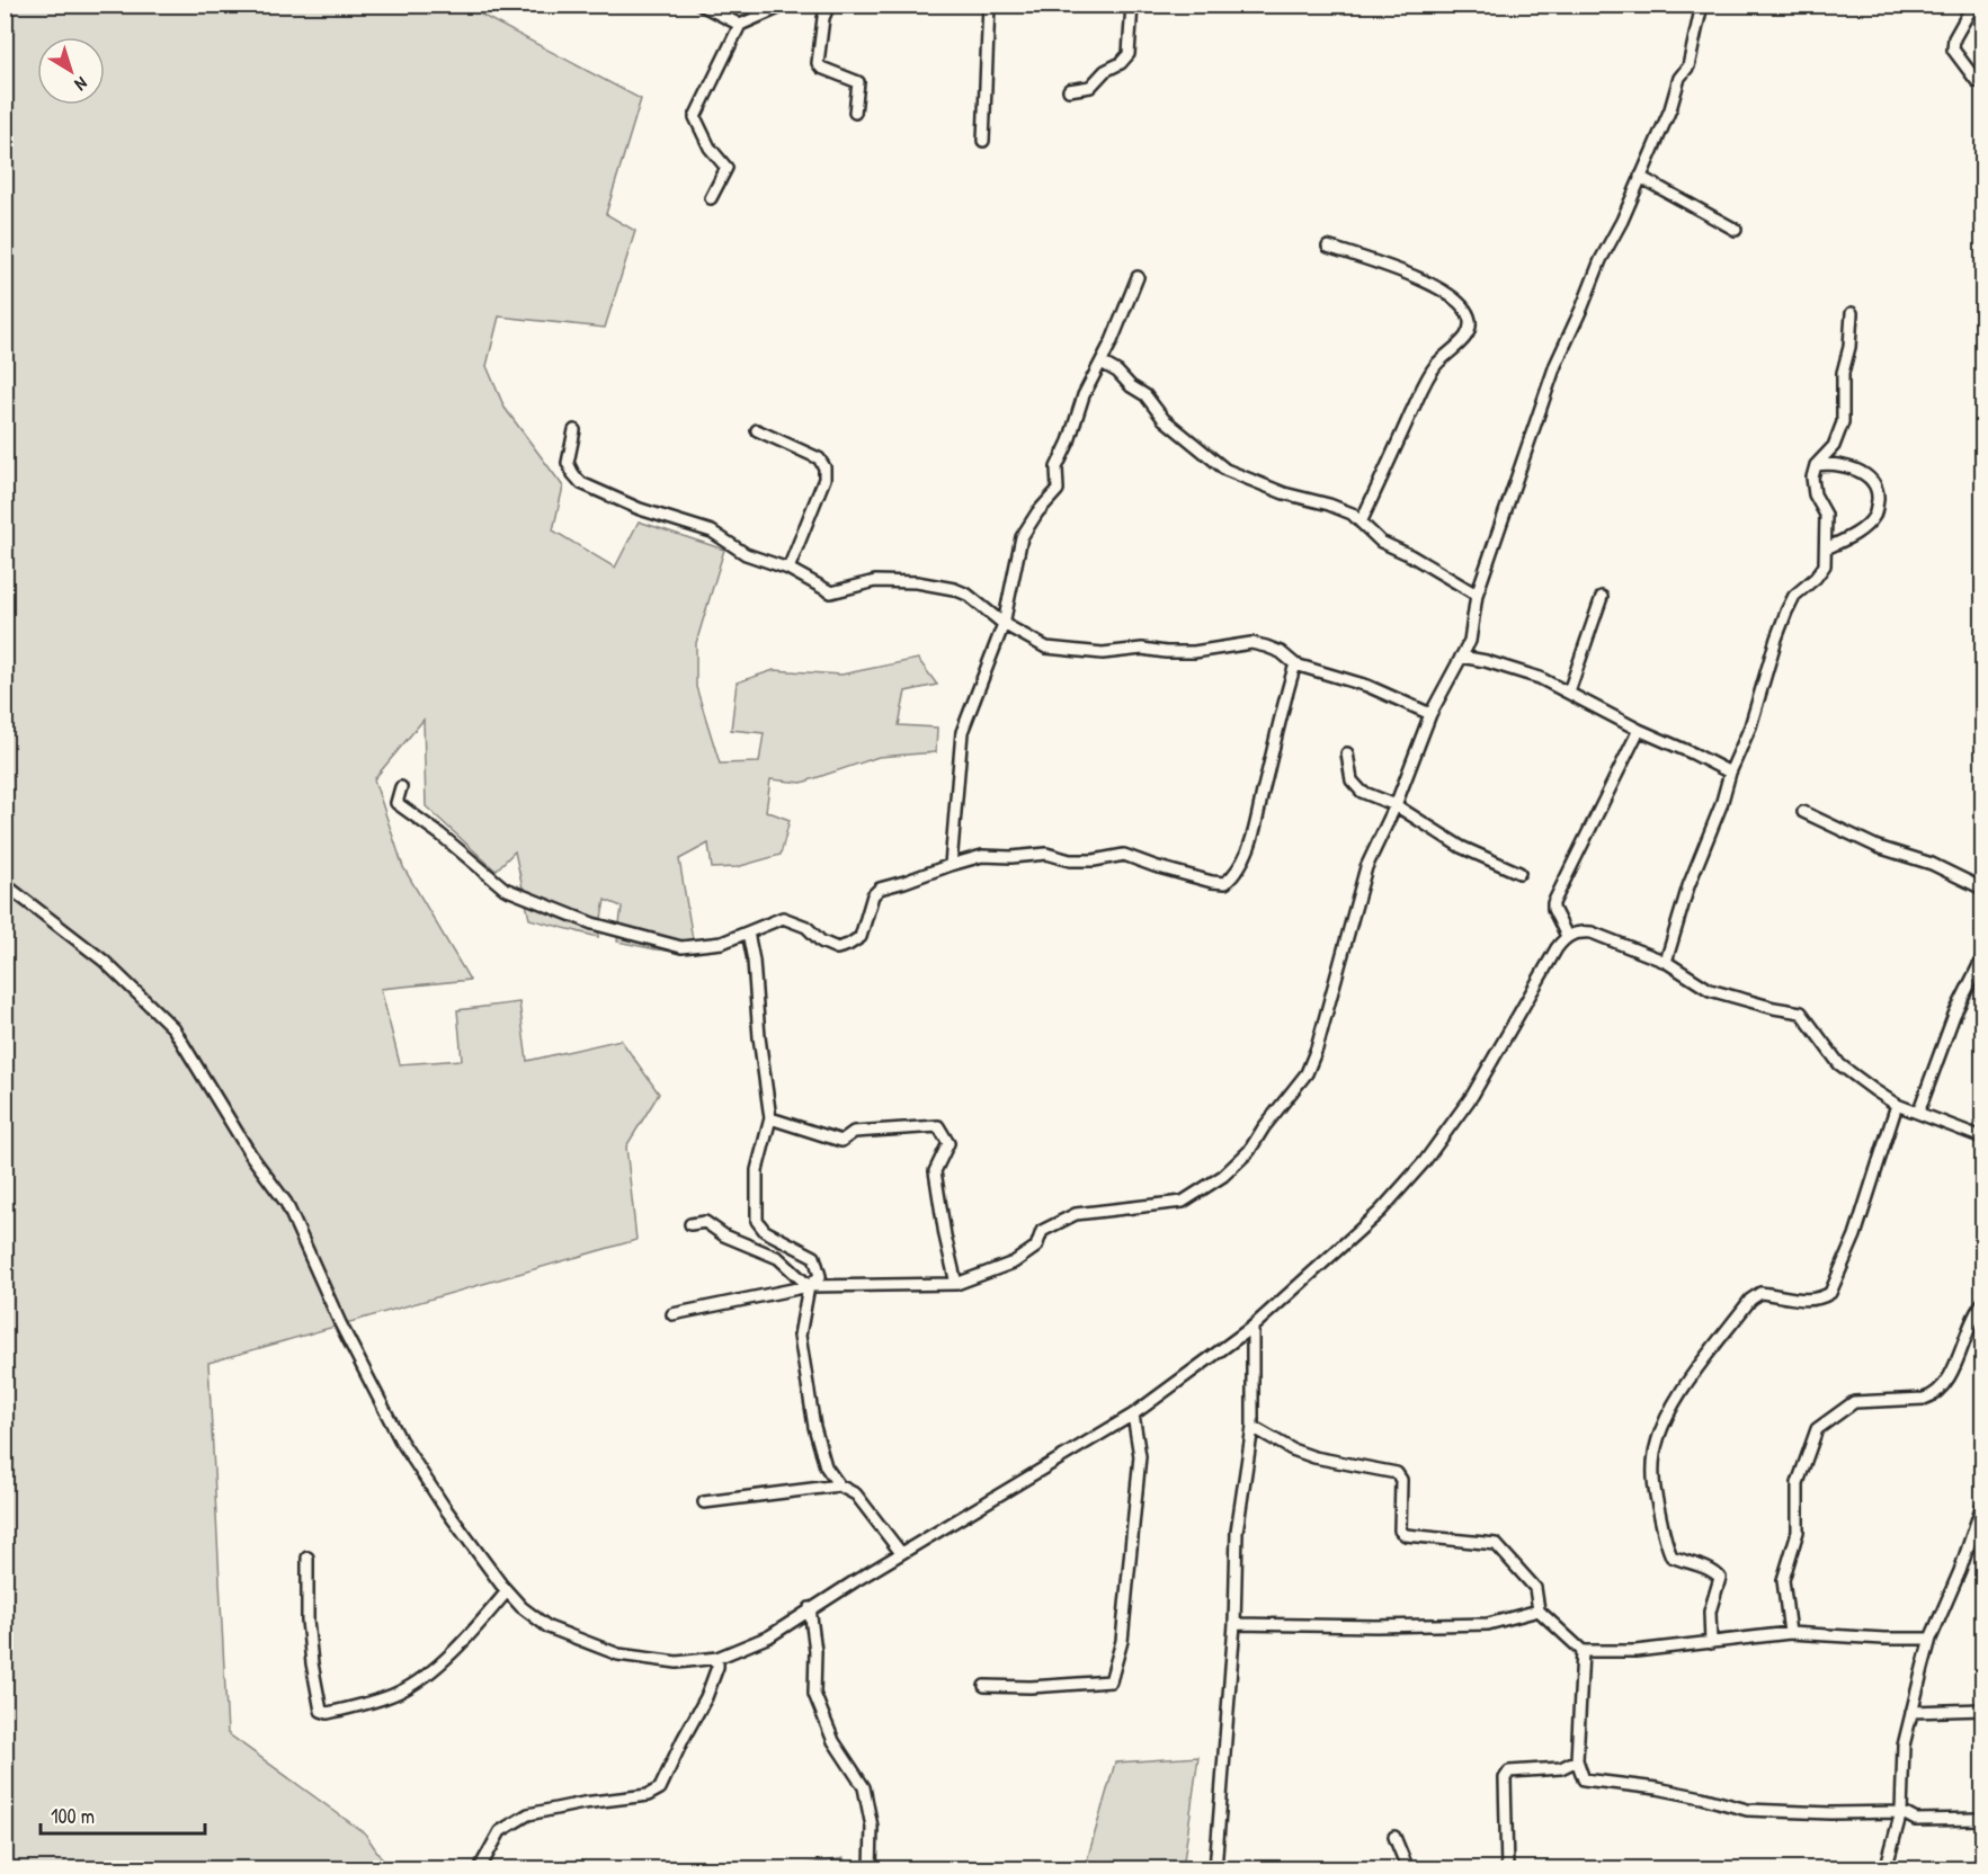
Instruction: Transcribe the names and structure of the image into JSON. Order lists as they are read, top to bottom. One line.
{"scale_bar":"100 m","north":"bottom right"}
